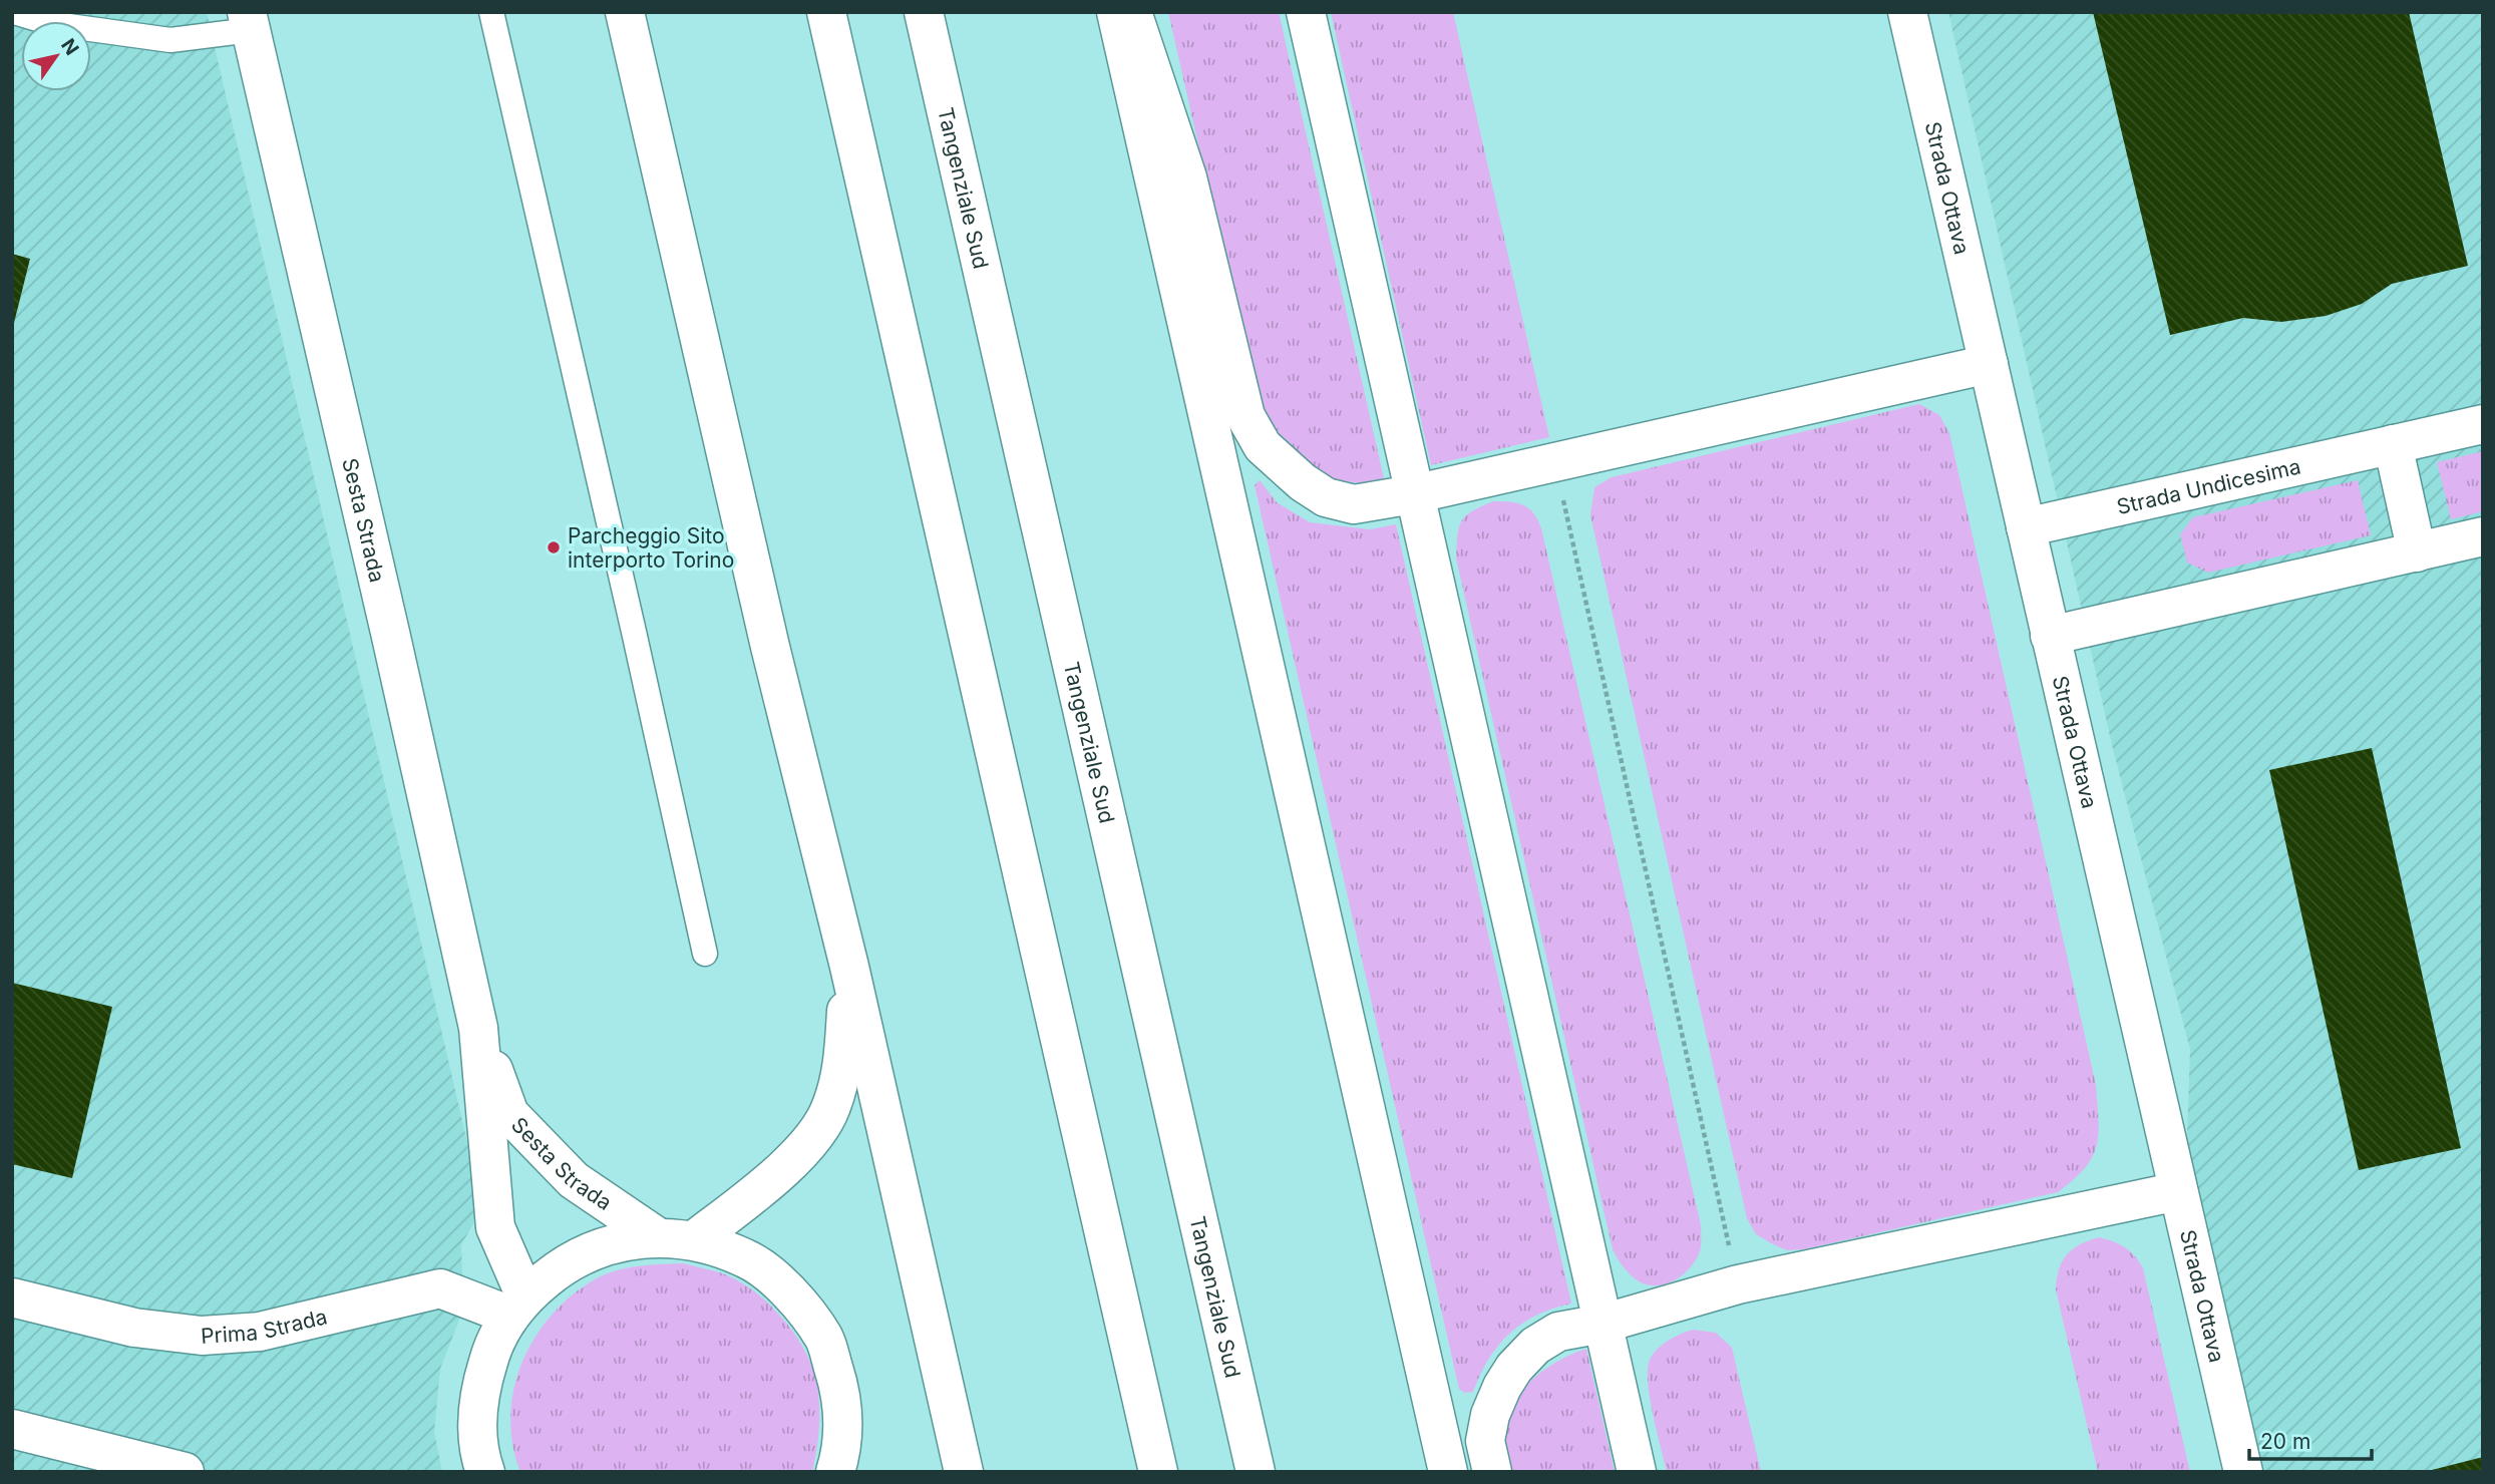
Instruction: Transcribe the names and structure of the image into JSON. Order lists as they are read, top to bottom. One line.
{"streets":{"main road":["Tangenziale Sud","Strada Ottava","Strada Undicesima","Sesta Strada","Prima Strada"]},"crossings":[["Strada Ottava","Strada Undicesima"],["Sesta Strada","Prima Strada"]],"places":["Parcheggio Sito interporto Torino"],"scale_bar":"20 m","north":"top right"}
